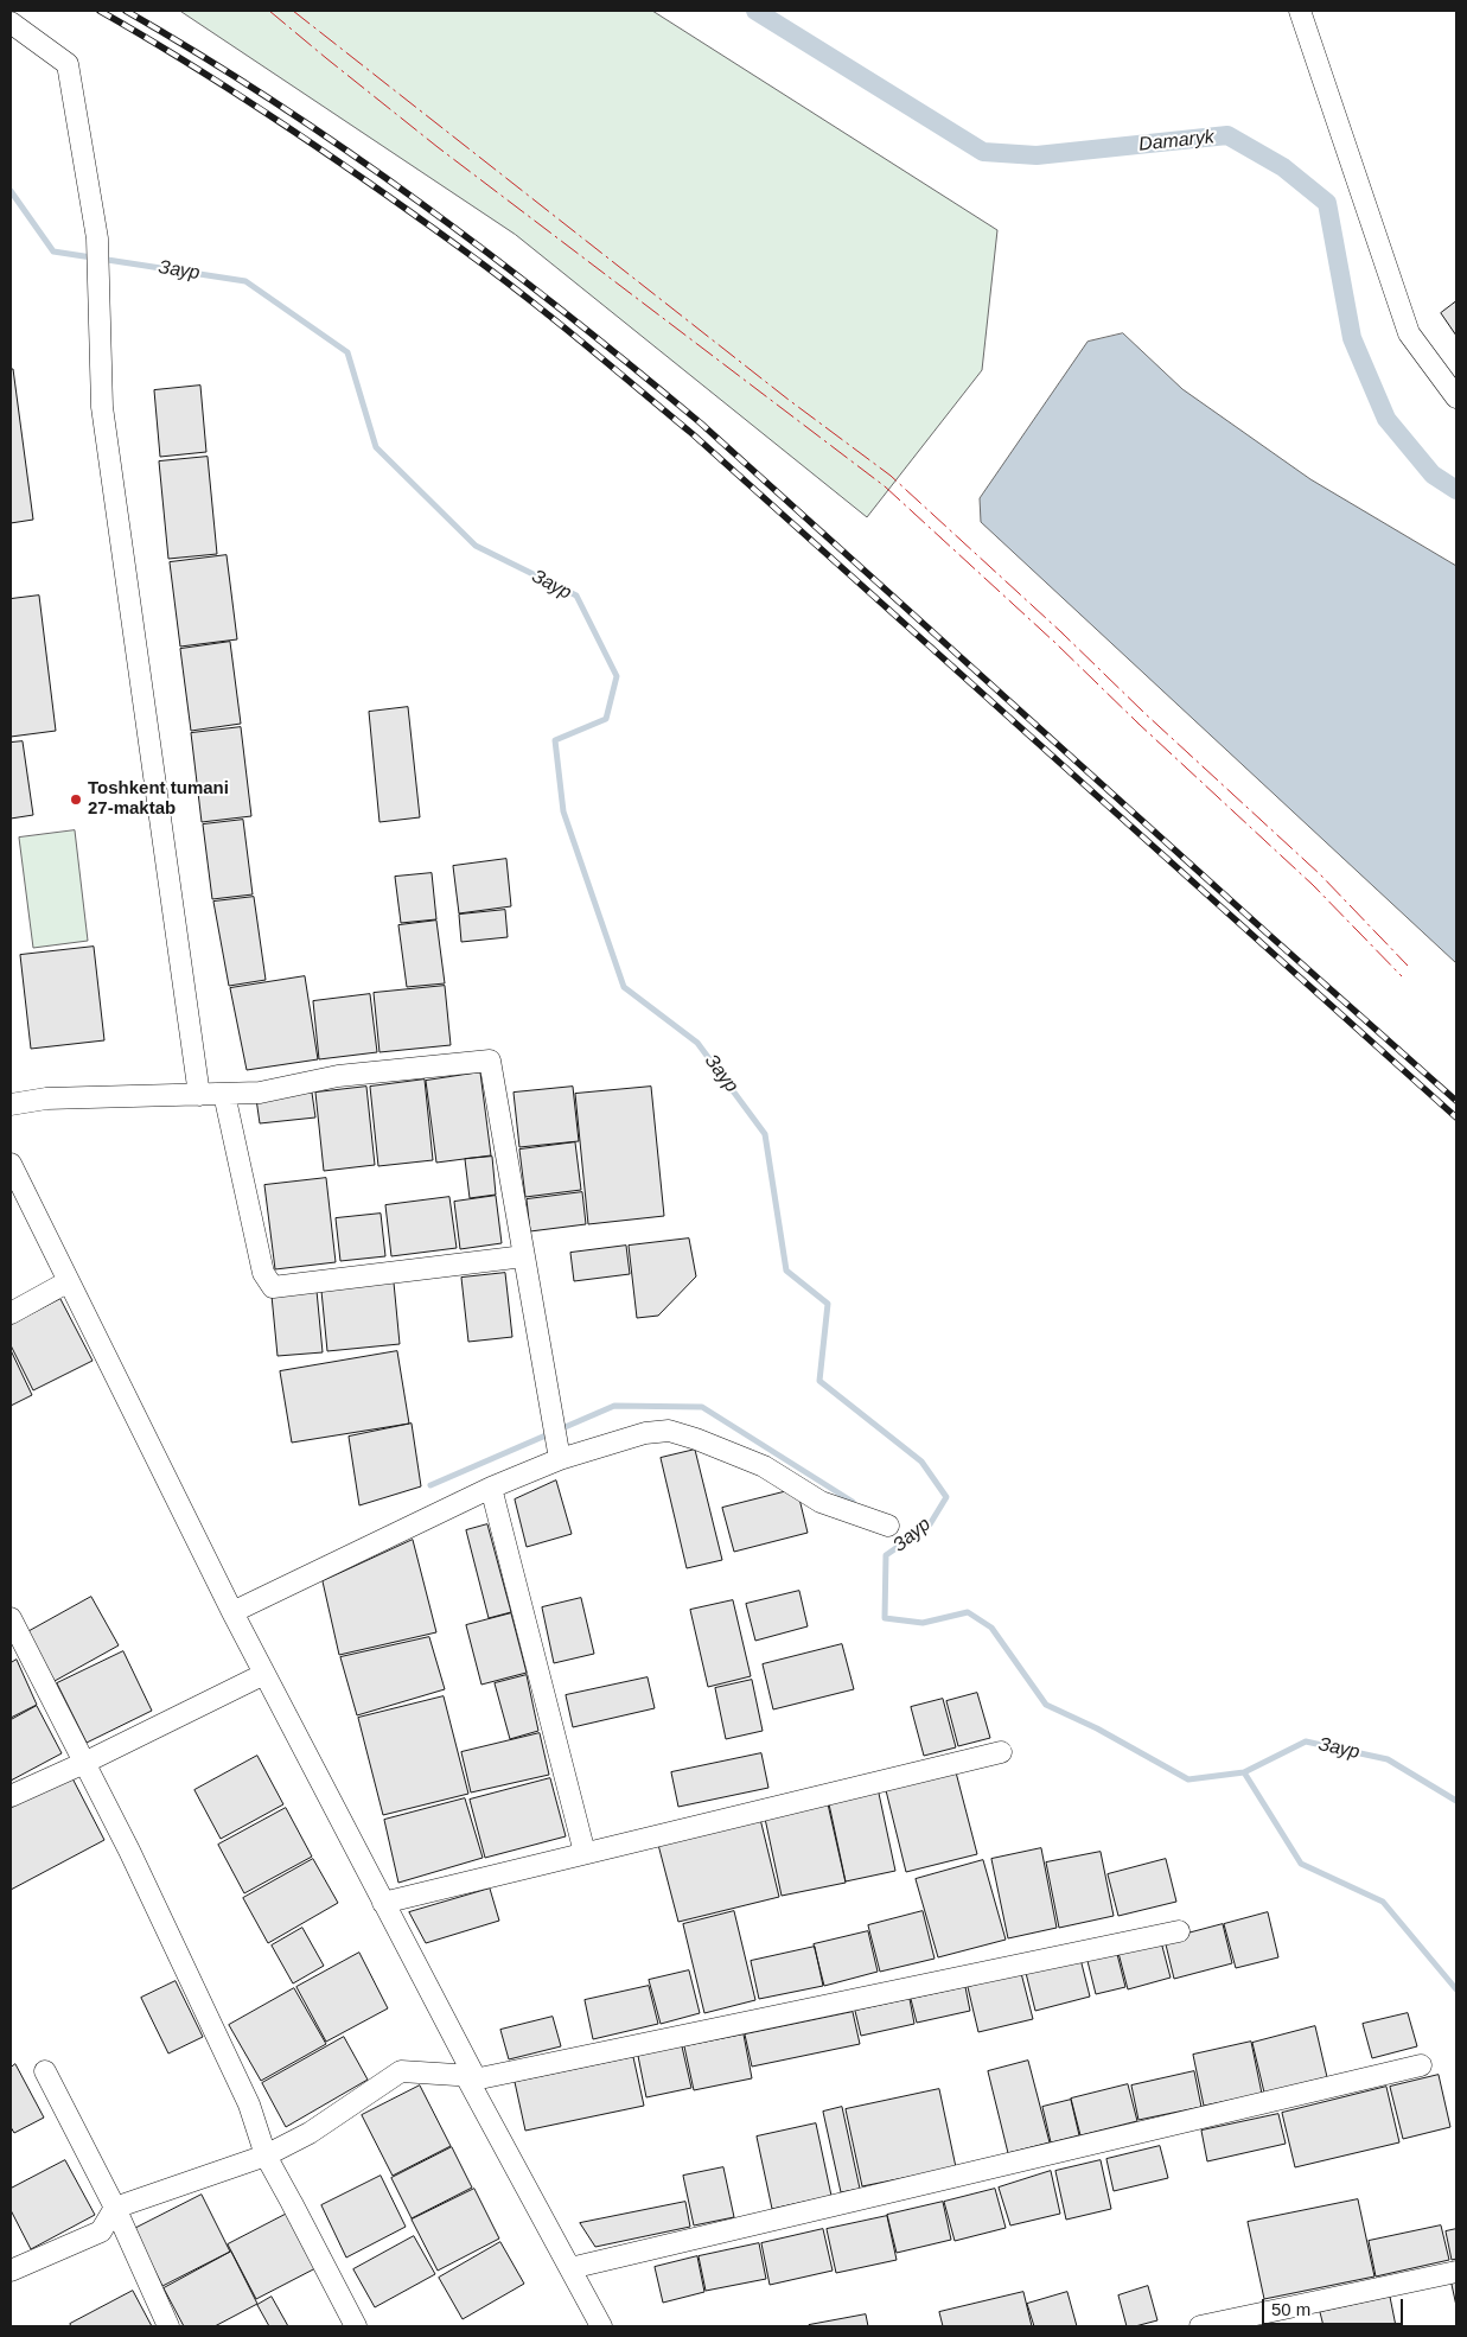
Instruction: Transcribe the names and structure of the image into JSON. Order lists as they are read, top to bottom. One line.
{"water":["Damaryk","Заур"],"places":["Toshkent tumani 27-maktab"],"scale_bar":"50 m"}
